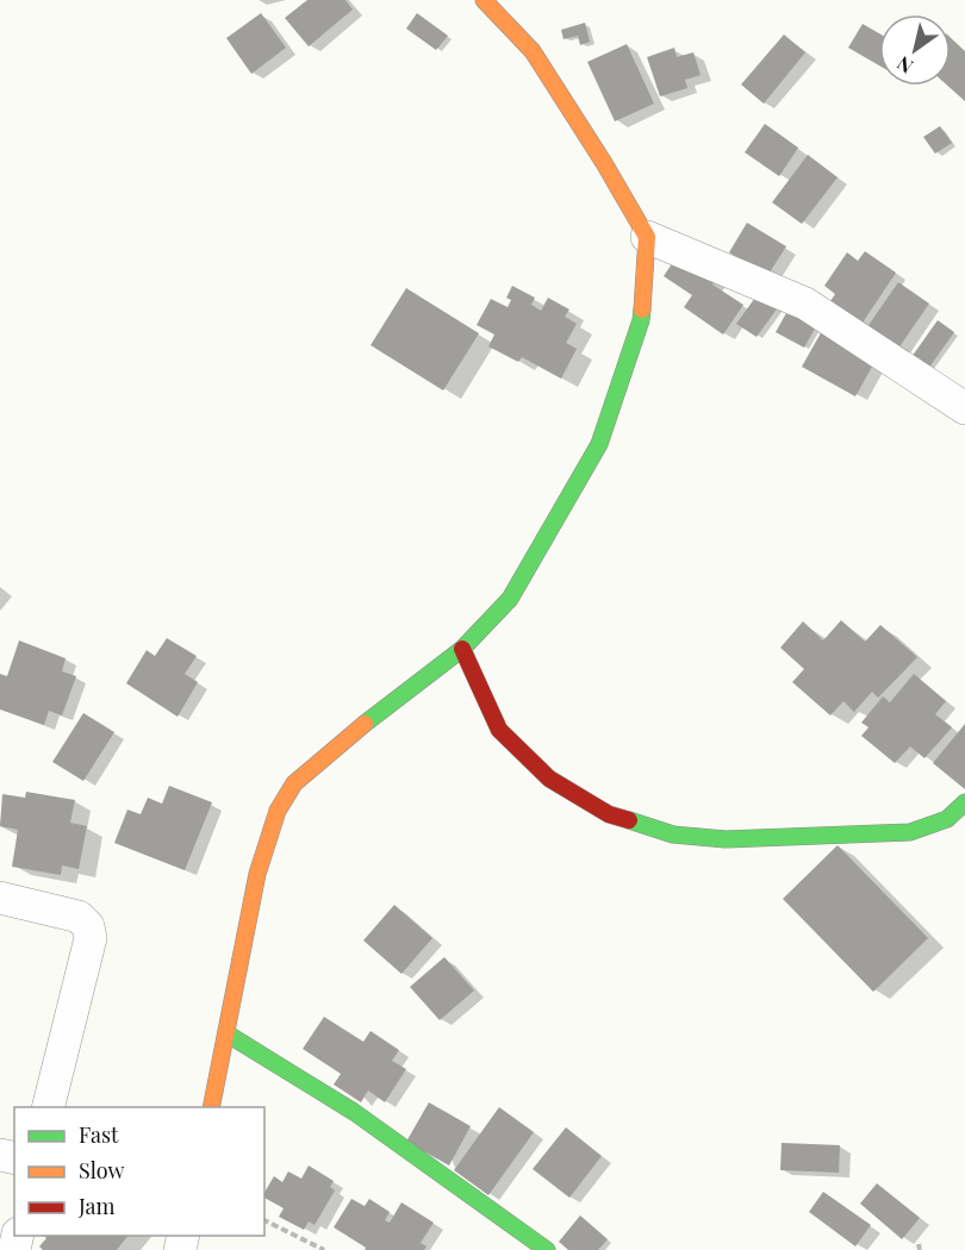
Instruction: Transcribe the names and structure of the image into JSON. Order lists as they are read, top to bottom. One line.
{"legend":["Fast","Slow","Jam"],"north":"bottom left"}
